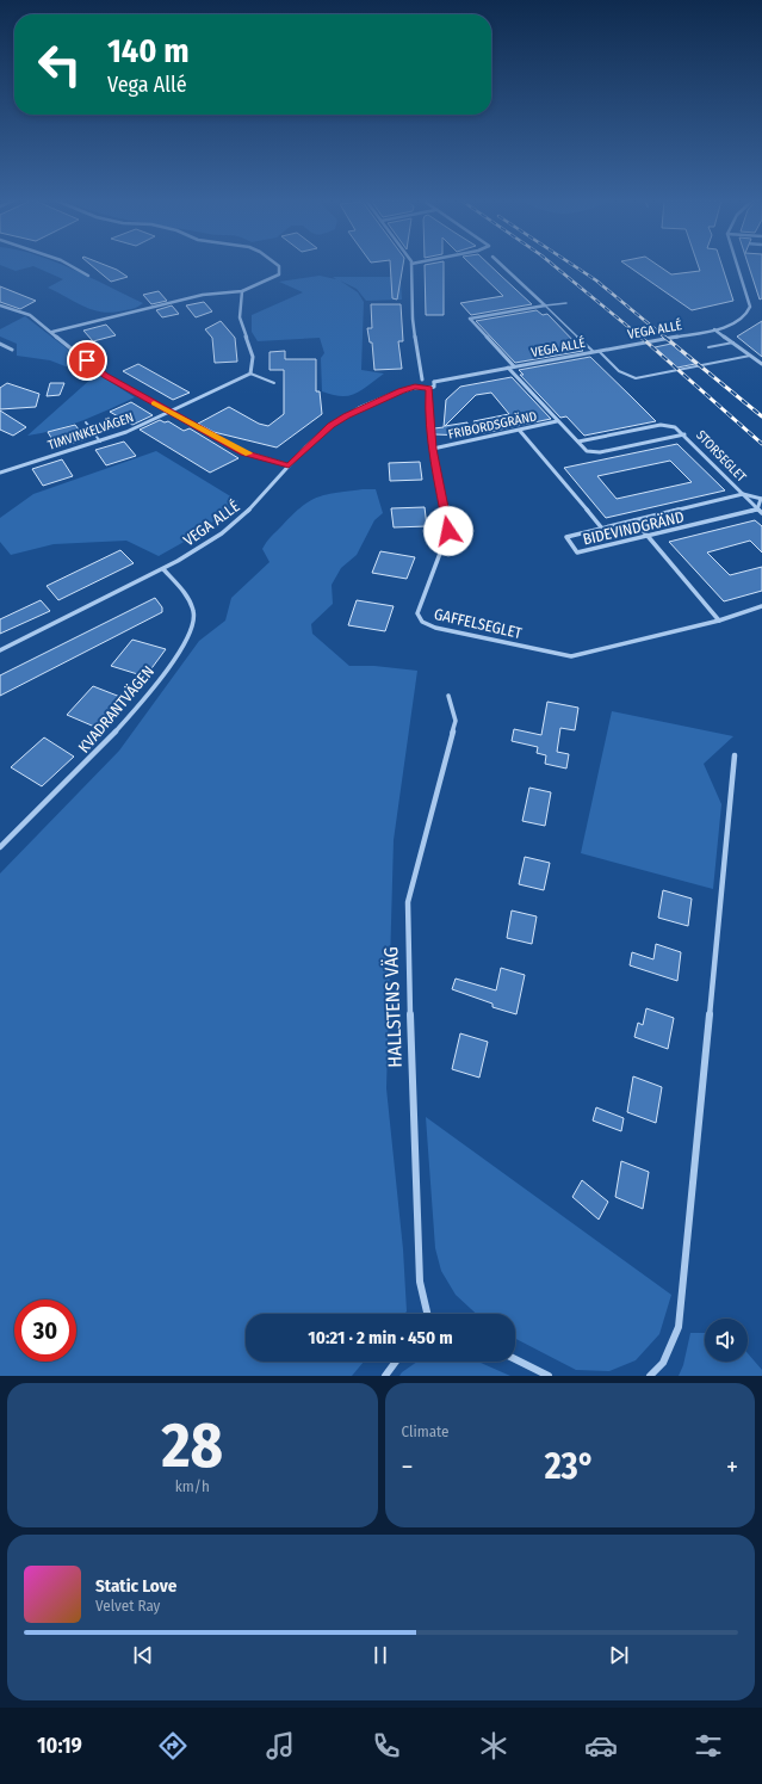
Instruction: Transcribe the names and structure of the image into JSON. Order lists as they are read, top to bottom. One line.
{"streets":{"street":["VEGA ALLÉ","FRIBORDSGRÄND","TIMVINKELVÄGEN","STORSEGLET","BIDEVINDGRÄND","GAFFELSEGLET","KVADRANTVÄGEN","HALLSTENS VÄG"]},"crossings":[["VEGA ALLÉ","KVADRANTVÄGEN"],["FRIBORDSGRÄND","GAFFELSEGLET"],["STORSEGLET","BIDEVINDGRÄND"]],"page":{"turn":["140 m","Vega Allé"],"limit":"30","trip":"10:21 · 2 min · 450 m","tile":[["28","km/h"],"Climate"],"heat":["−","23°","+"],"song":["Static Love","Velvet Ray"],"tabs":"10:19"}}
